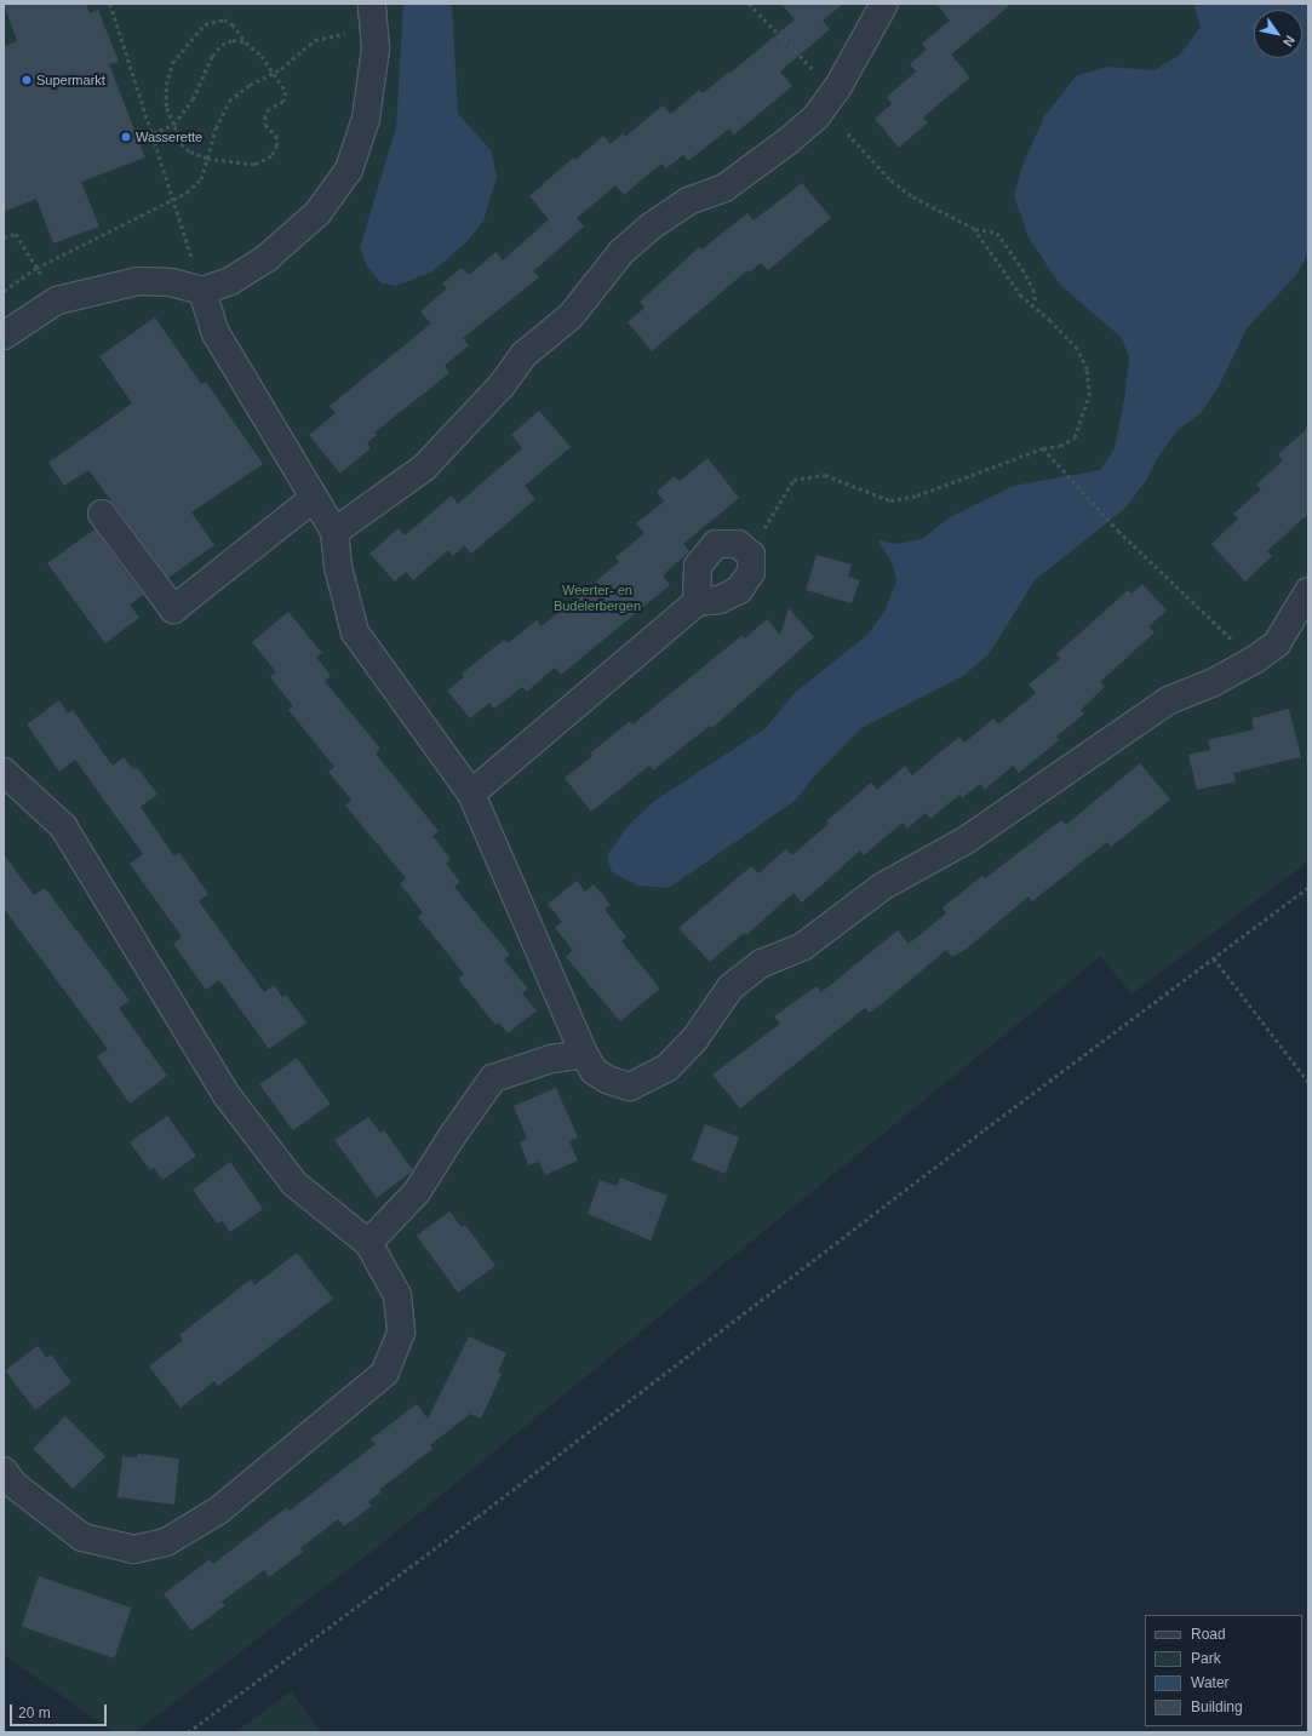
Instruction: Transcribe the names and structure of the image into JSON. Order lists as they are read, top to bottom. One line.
{"parks":["Weerter- en Budelerbergen"],"places":["Supermarkt","Wasserette"],"legend":["Road","Park","Water","Building"],"scale_bar":"20 m","north":"bottom right"}
